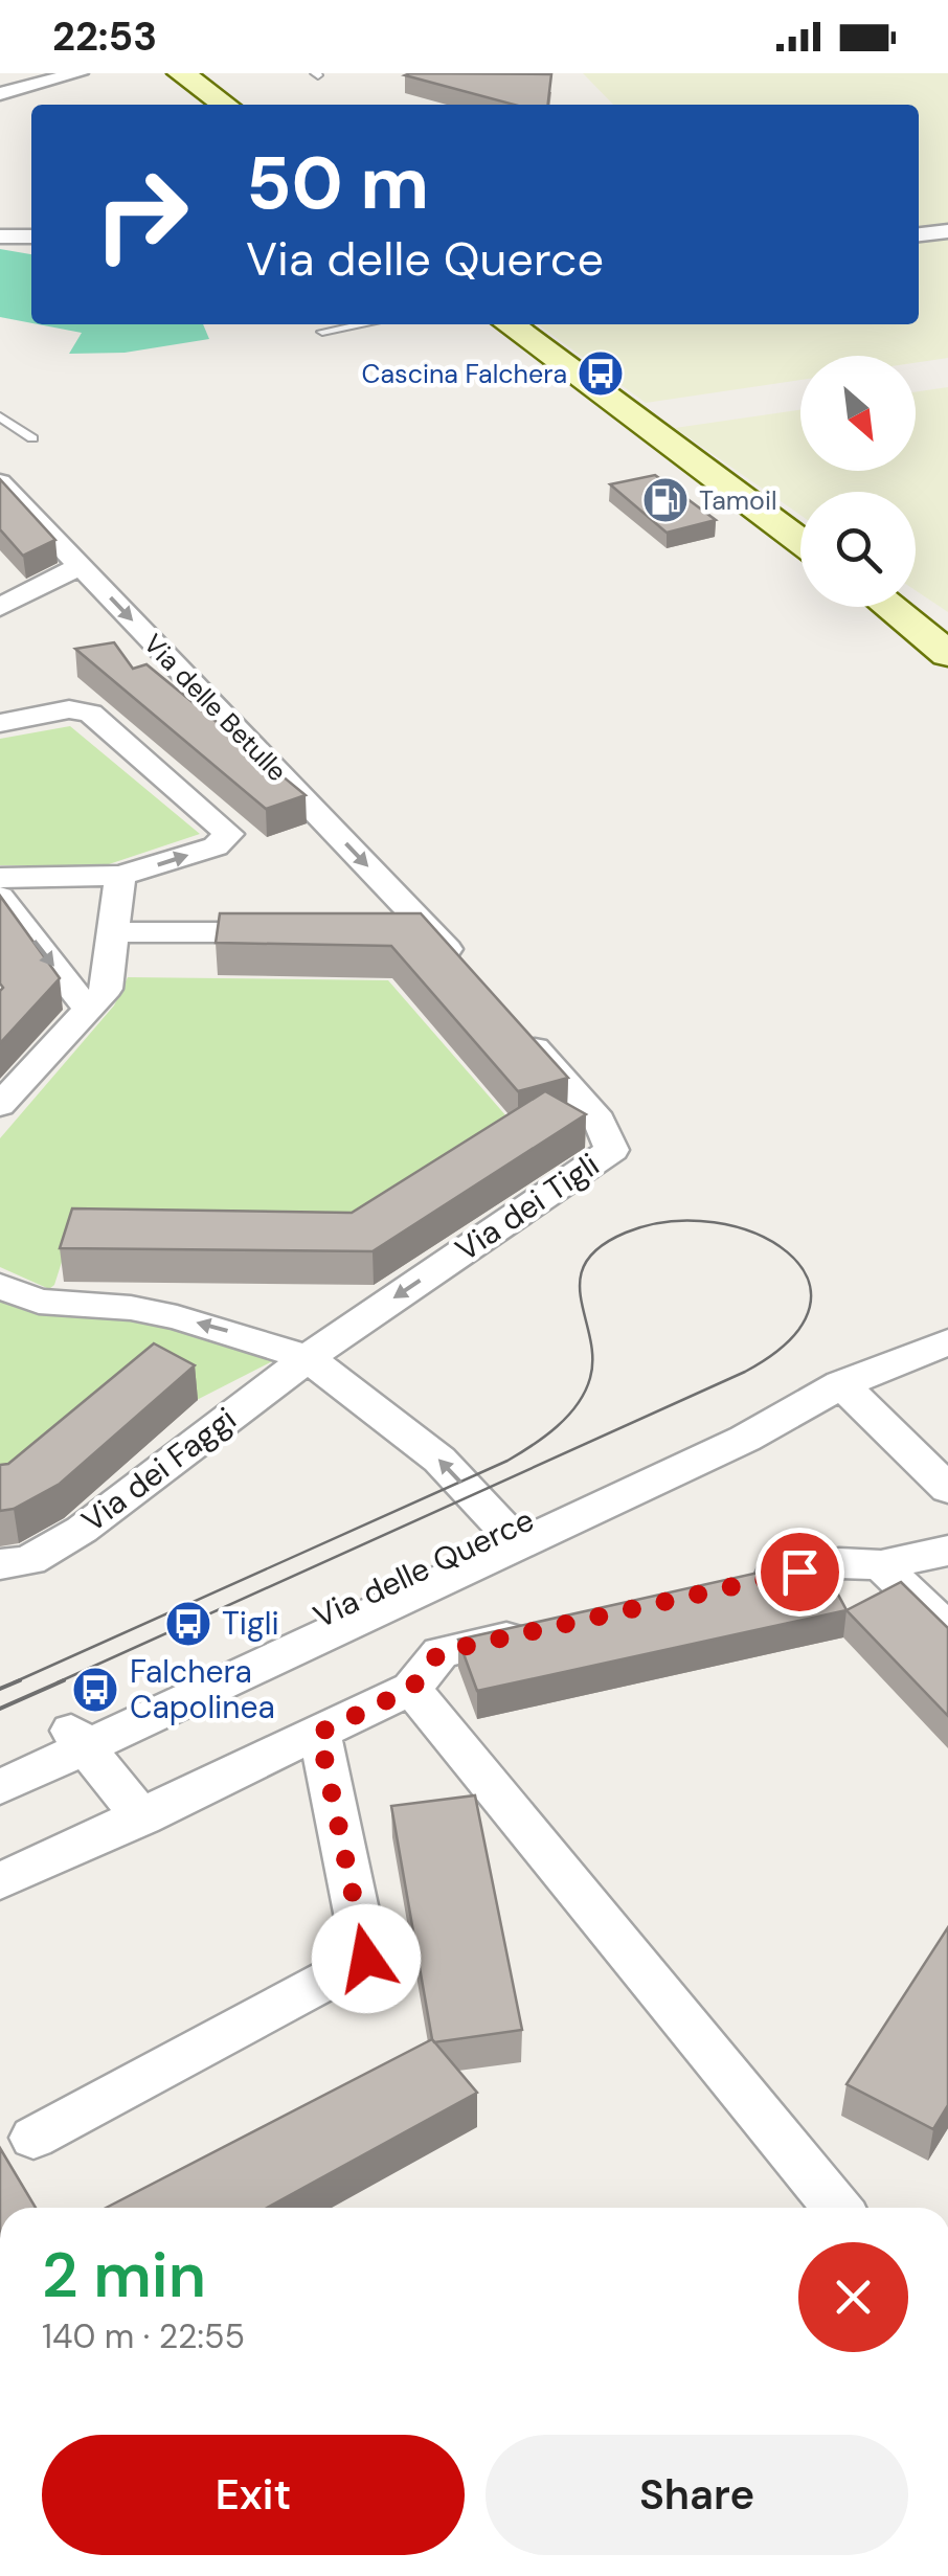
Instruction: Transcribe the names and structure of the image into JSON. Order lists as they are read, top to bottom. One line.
{"streets":{"street":["Via delle Betulle","Via dei Tigli","Via dei Faggi","Via delle Querce"]},"crossings":[["Via dei Tigli","Via dei Faggi"]],"one_way":["Via delle Betulle"],"places":{"bus stop":["Cascina Falchera","Tigli","Falchera Capolinea"],"fuel station":["Tamoil"]},"north":"bottom right","page":{"status":"22:53","turn":["50 m","Via delle Querce"],"heading":["2 min","140 m · 22:55"],"buttons":["Exit","Share"]}}
